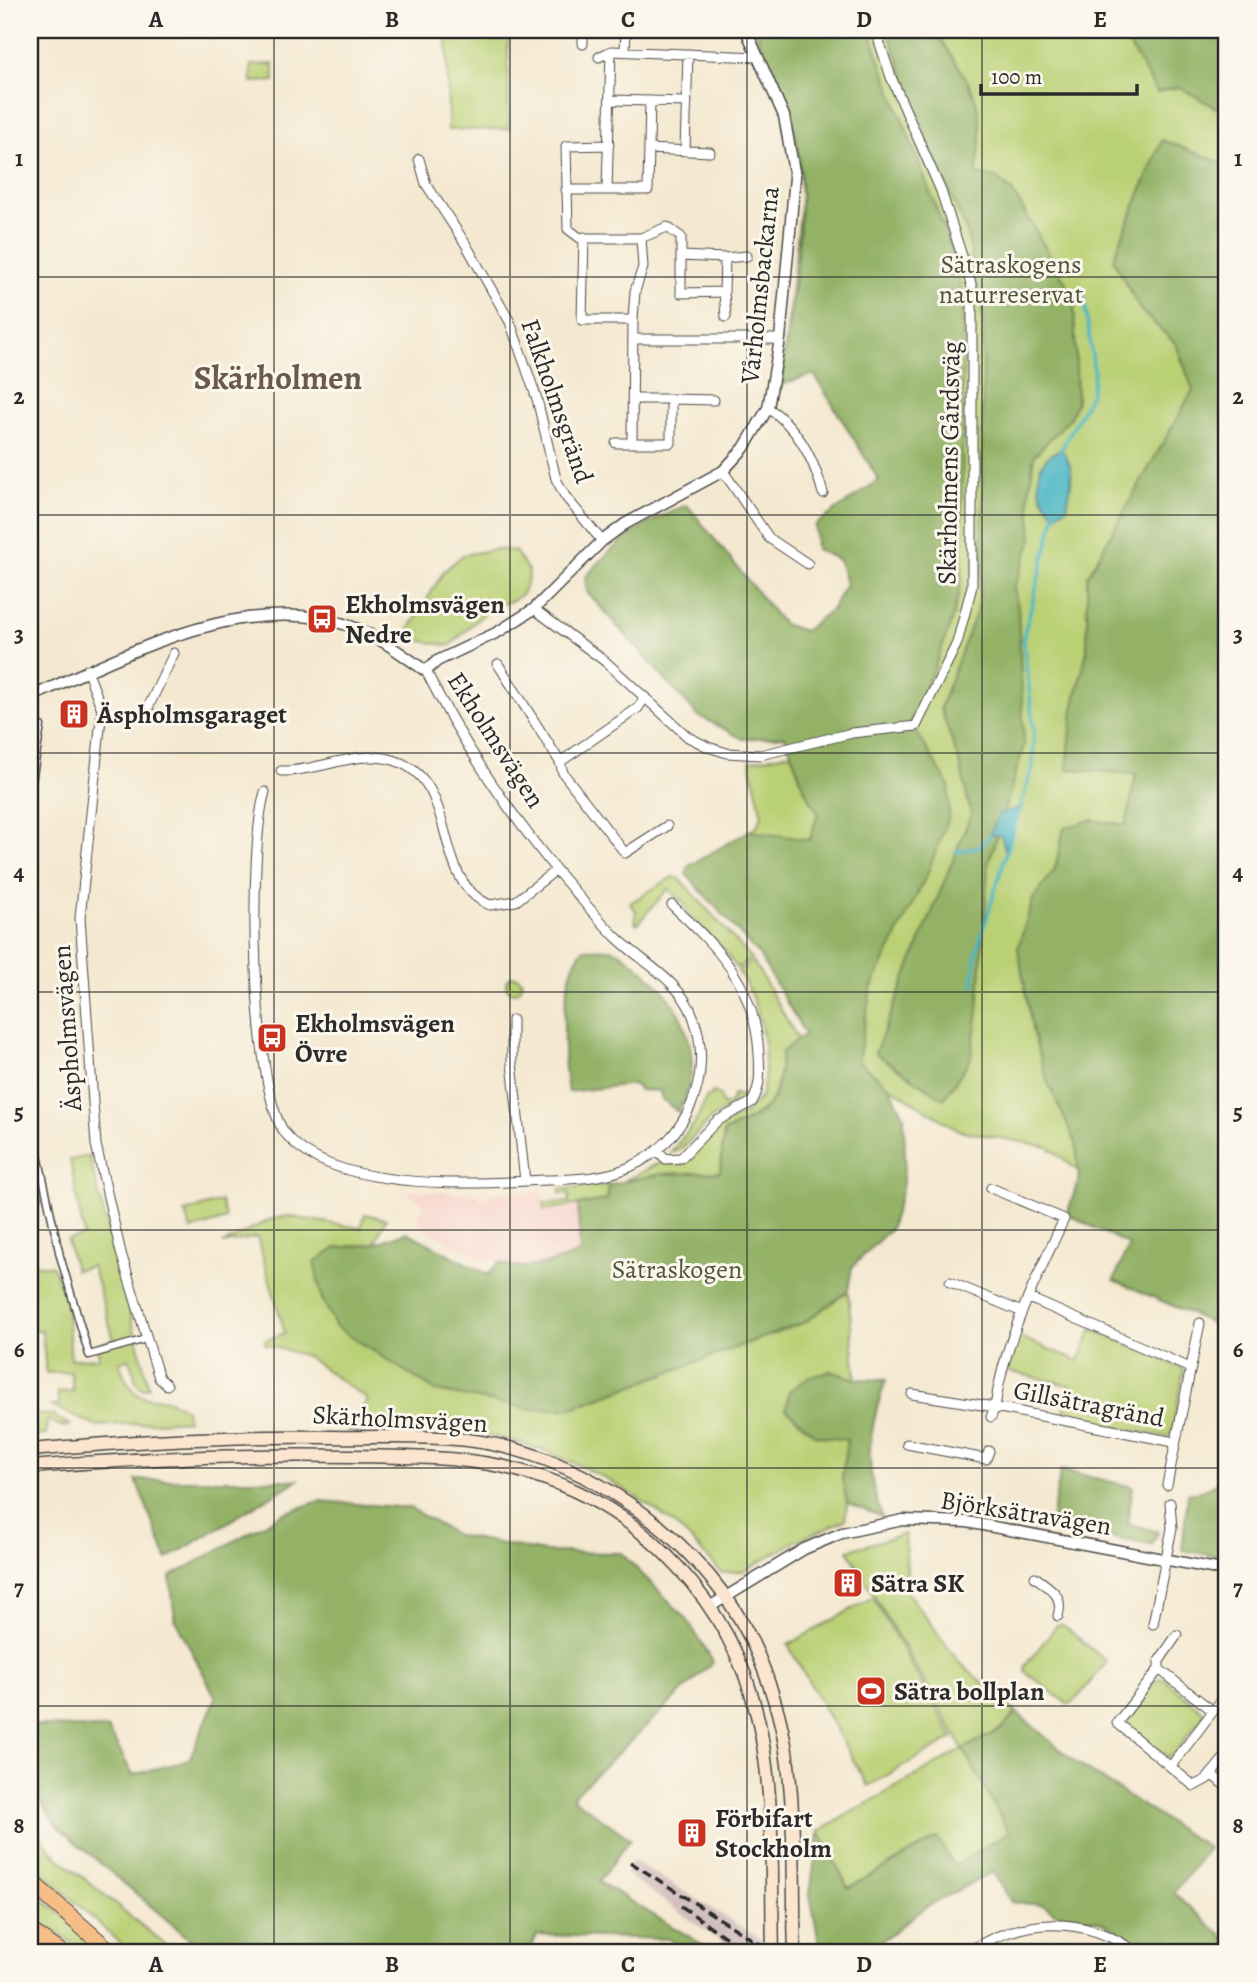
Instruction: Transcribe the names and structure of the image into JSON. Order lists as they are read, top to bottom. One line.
{"streets":{"main road":["Skärholmsvägen"],"street":["Vårholmsbackarna","Falkholmsgränd","Skärholmens Gårdsväg","Ekholmsvägen","Äspholmsvägen","Gillsätragränd","Björksätravägen"]},"crossings":[["Vårholmsbackarna","Falkholmsgränd"],["Vårholmsbackarna","Ekholmsvägen"],["Ekholmsvägen","Äspholmsvägen"],["Skärholmsvägen","Björksätravägen"]],"districts":["Skärholmen"],"parks":["Sätraskogens naturreservat","Sätraskogen"],"places":{"bus stop":["Ekholmsvägen Nedre","Ekholmsvägen Övre"],"building":["Äspholmsgaraget","Sätra SK","Förbifart Stockholm"],"sports":["Sätra bollplan"]},"scale_bar":"100 m","grid":{"columns":["A","B","C","D","E"],"rows":["1","2","3","4","5","6","7","8"]}}
